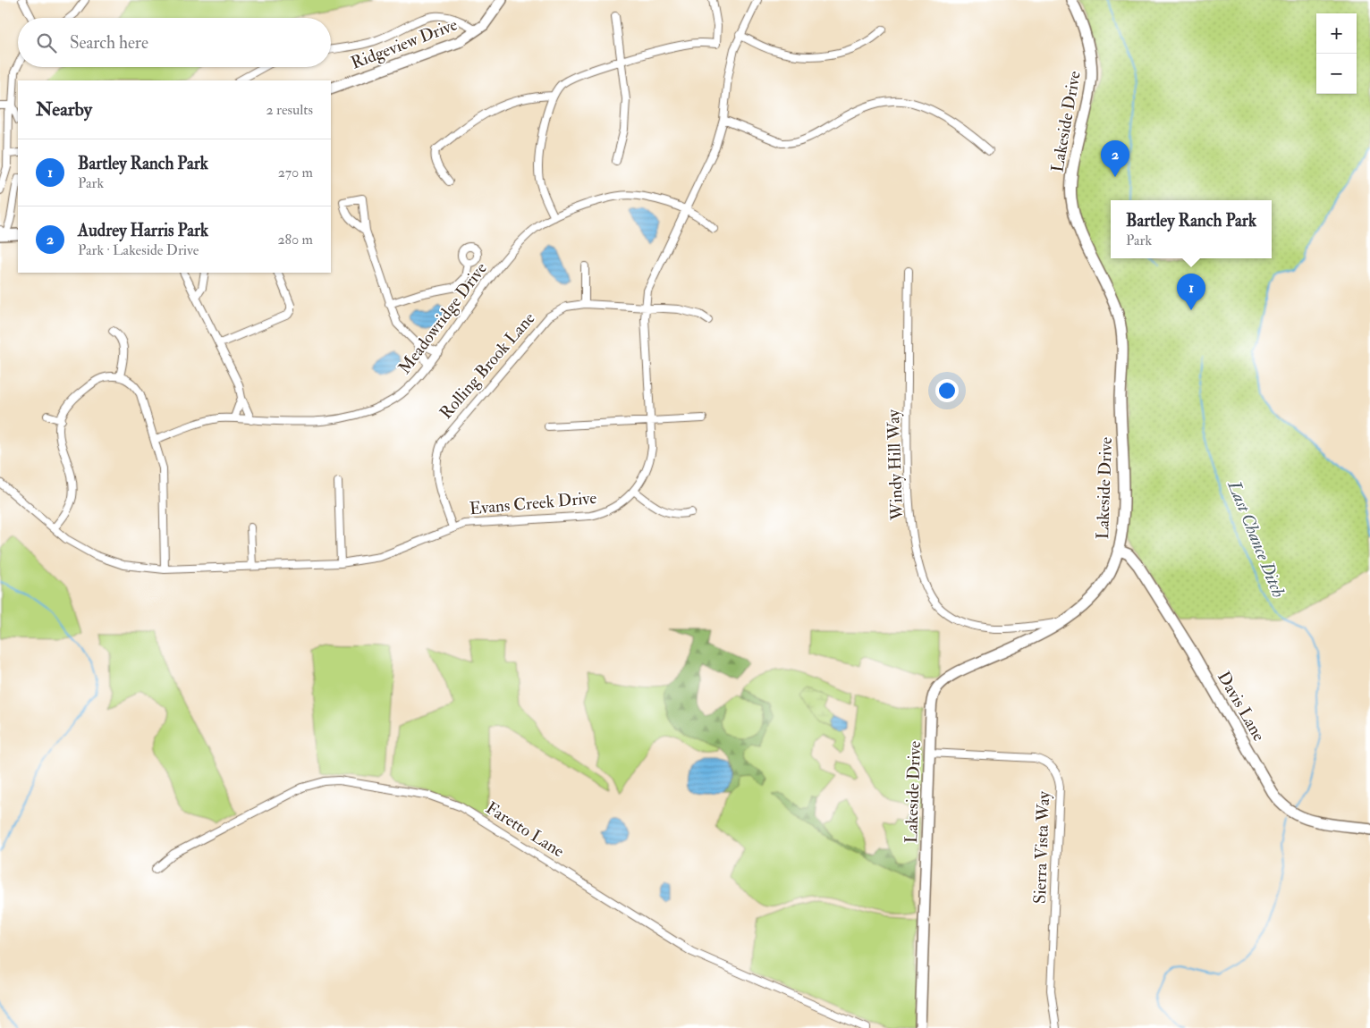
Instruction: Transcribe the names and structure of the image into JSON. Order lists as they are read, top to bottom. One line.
{"streets":{"street":["Ridgeview Drive","Lakeside Drive","Meadowridge Drive","Rolling Brook Lane","Windy Hill Way","Evans Creek Drive","Davis Lane","Faretto Lane","Sierra Vista Way"]},"crossings":[["Lakeside Drive","Windy Hill Way"],["Lakeside Drive","Davis Lane"],["Lakeside Drive","Sierra Vista Way"],["Meadowridge Drive","Evans Creek Drive"],["Rolling Brook Lane","Evans Creek Drive"]],"water":["Last Chance Ditch"],"page":{"map_buttons":["+","−"],"search":"Search here","heading":["Nearby","2 results"],"list":[{"mark":"1","name":"Bartley Ranch Park","note":"Park","value":"270 m"},{"mark":"2","name":"Audrey Harris Park","note":"Park · Lakeside Drive","value":"280 m"}],"pins":["2","1"],"popup":["Bartley Ranch Park","Park"]}}
